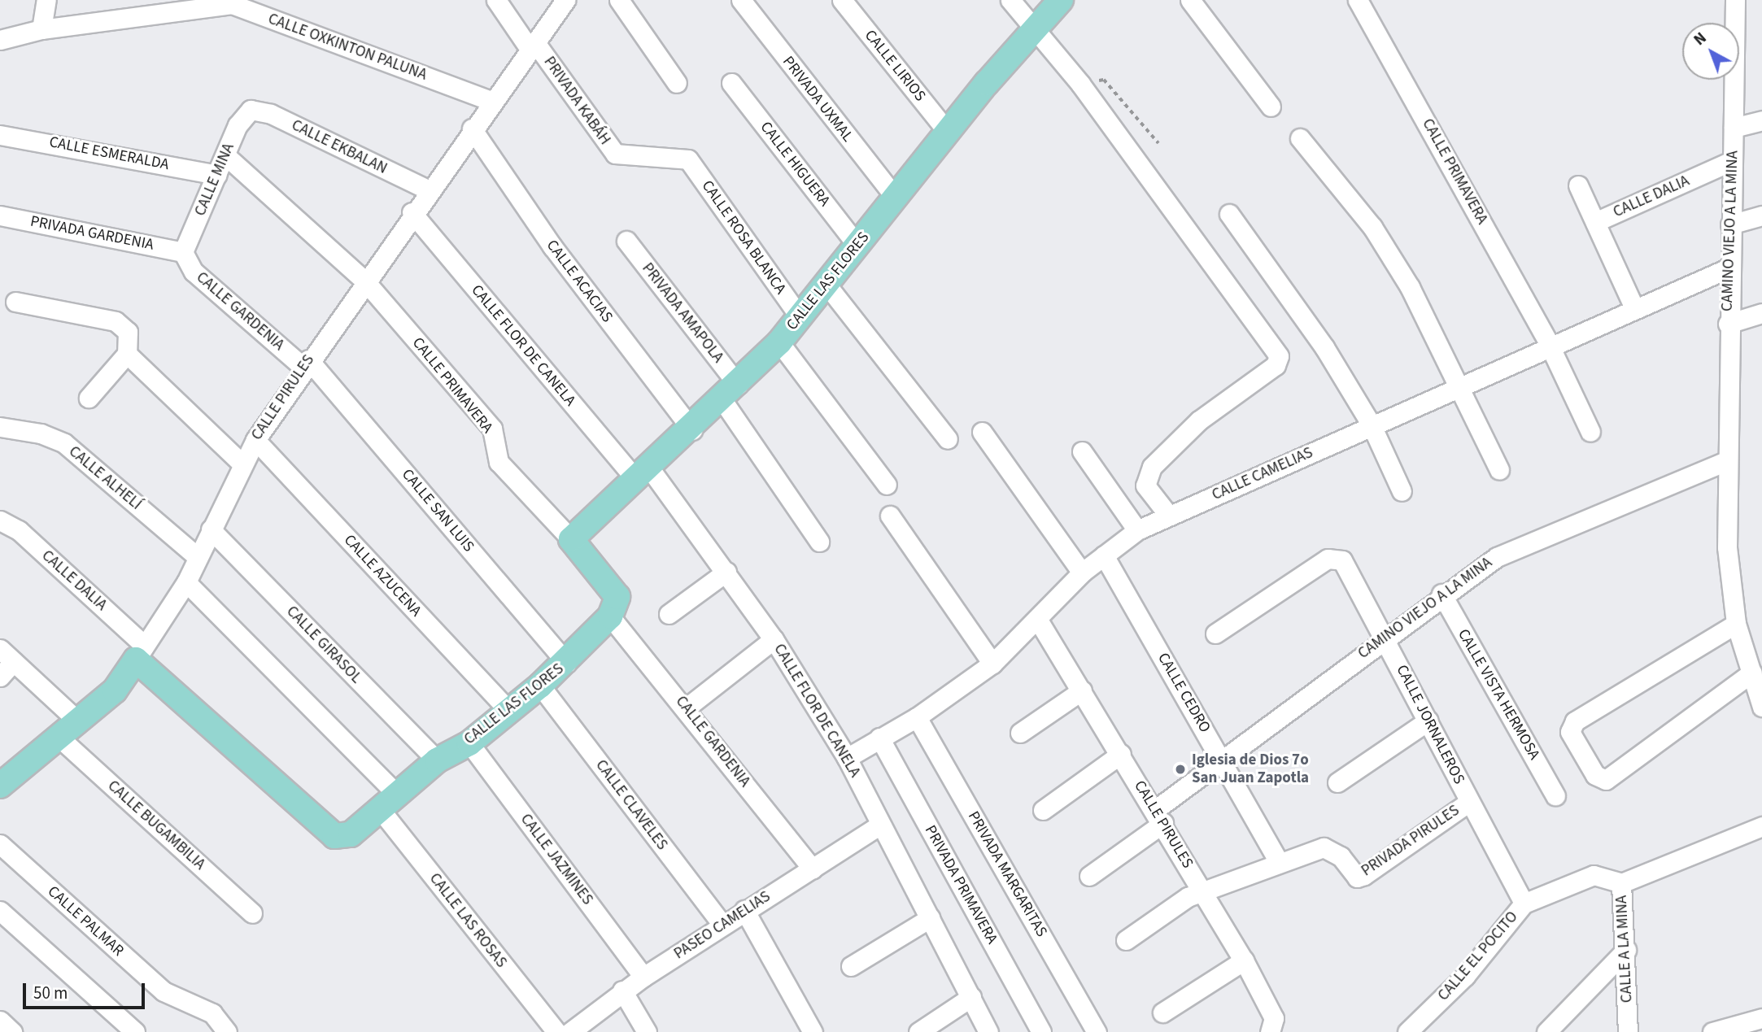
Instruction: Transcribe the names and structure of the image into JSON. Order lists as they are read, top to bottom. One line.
{"streets":{"main road":["CALLE PRIMAVERA","CALLE LAS FLORES","CALLE PIRULES"],"street":["CALLE OXKINTON PALUNA","CALLE LIRIOS","PRIVADA UXMAL","PRIVADA KABÁH","CALLE EKBALAN","CALLE ESMERALDA","CALLE HIGUERA","CALLE MINA","CALLE DALIA","CAMINO VIEJO A LA MINA","PRIVADA GARDENIA","CALLE ROSA BLANCA","CALLE ACACIAS","CALLE GARDENIA","PRIVADA AMAPOLA","CALLE FLOR DE CANELA","CALLE CAMELIAS","CALLE ALHELÍ","CALLE SAN LUIS","CALLE AZUCENA","CALLE GIRASOL","CALLE CEDRO","CALLE VISTA HERMOSA","CALLE JORNALEROS","CALLE CLAVELES","CALLE BUGAMBILIA","PRIVADA PIRULES","CALLE JAZMINES","PRIVADA MARGARITAS","PRIVADA PRIMAVERA","CALLE LAS ROSAS","CALLE PALMAR","PASEO CAMELIAS","CALLE A LA MINA","CALLE EL POCITO"]},"crossings":[["CALLE OXKINTON PALUNA","CALLE PIRULES"],["CALLE LIRIOS","CALLE LAS FLORES"],["PRIVADA UXMAL","CALLE LAS FLORES"],["PRIVADA KABÁH","CALLE ROSA BLANCA"],["PRIVADA KABÁH","CALLE PIRULES"],["CALLE EKBALAN","CALLE MINA"],["CALLE EKBALAN","CALLE PIRULES"],["CALLE ESMERALDA","CALLE MINA"],["CALLE HIGUERA","CALLE LAS FLORES"],["CALLE PRIMAVERA","CALLE LAS FLORES"],["CALLE PRIMAVERA","CALLE GARDENIA"],["CALLE PRIMAVERA","CALLE PIRULES"],["CALLE PRIMAVERA","CALLE CAMELIAS"],["CALLE MINA","PRIVADA GARDENIA"],["CALLE MINA","CALLE GARDENIA"],["CALLE DALIA","CAMINO VIEJO A LA MINA"],["CALLE DALIA","CALLE LAS FLORES"],["CALLE DALIA","CALLE PIRULES"],["CALLE DALIA","CALLE CAMELIAS"],["CAMINO VIEJO A LA MINA","CALLE PIRULES"],["CAMINO VIEJO A LA MINA","CALLE CAMELIAS"],["CAMINO VIEJO A LA MINA","CALLE CEDRO"],["CAMINO VIEJO A LA MINA","CALLE VISTA HERMOSA"],["CAMINO VIEJO A LA MINA","CALLE JORNALEROS"],["PRIVADA GARDENIA","CALLE GARDENIA"],["CALLE ROSA BLANCA","CALLE LAS FLORES"],["CALLE ACACIAS","CALLE LAS FLORES"],["CALLE ACACIAS","CALLE PIRULES"],["CALLE LAS FLORES","CALLE GARDENIA"],["CALLE LAS FLORES","PRIVADA AMAPOLA"],["CALLE LAS FLORES","CALLE FLOR DE CANELA"],["CALLE LAS FLORES","CALLE PIRULES"],["CALLE LAS FLORES","CALLE SAN LUIS"],["CALLE LAS FLORES","CALLE AZUCENA"],["CALLE LAS FLORES","CALLE GIRASOL"],["CALLE LAS FLORES","CALLE CLAVELES"],["CALLE LAS FLORES","CALLE JAZMINES"],["CALLE LAS FLORES","CALLE LAS ROSAS"],["CALLE GARDENIA","CALLE PIRULES"],["CALLE GARDENIA","CALLE SAN LUIS"],["CALLE GARDENIA","PASEO CAMELIAS"],["CALLE FLOR DE CANELA","CALLE PIRULES"],["CALLE FLOR DE CANELA","CALLE CAMELIAS"],["CALLE FLOR DE CANELA","PASEO CAMELIAS"],["CALLE PIRULES","CALLE CAMELIAS"],["CALLE PIRULES","CALLE ALHELÍ"],["CALLE PIRULES","CALLE SAN LUIS"],["CALLE PIRULES","CALLE AZUCENA"],["CALLE PIRULES","CALLE GIRASOL"],["CALLE PIRULES","CALLE BUGAMBILIA"],["CALLE PIRULES","PRIVADA PIRULES"],["CALLE PIRULES","CALLE LAS ROSAS"],["CALLE CAMELIAS","CALLE CEDRO"],["CALLE CAMELIAS","PRIVADA MARGARITAS"],["CALLE CAMELIAS","PRIVADA PRIMAVERA"],["CALLE CEDRO","PRIVADA PIRULES"],["CALLE JORNALEROS","PRIVADA PIRULES"],["CALLE JORNALEROS","CALLE EL POCITO"],["CALLE CLAVELES","PASEO CAMELIAS"],["CALLE JAZMINES","PASEO CAMELIAS"]],"places":["Iglesia de Dios 7o San Juan Zapotla"],"scale_bar":"50 m","north":"top left"}
